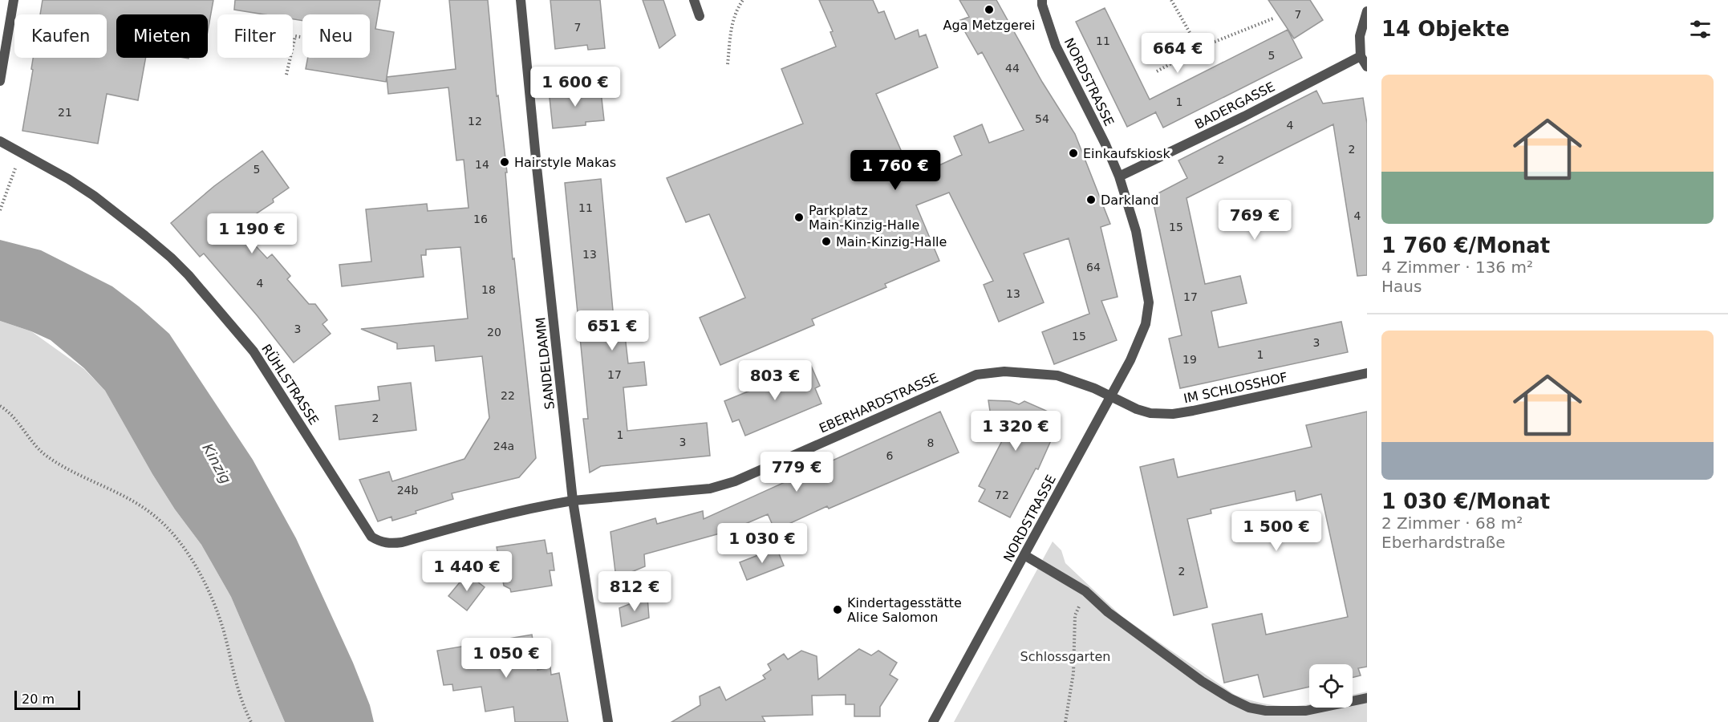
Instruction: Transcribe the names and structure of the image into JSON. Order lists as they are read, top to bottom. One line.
{"streets":{"street":["NORDSTRASSE","BADERGASSE","SANDELDAMM","RÜHLSTRASSE","IM SCHLOSSHOF","EBERHARDSTRASSE"]},"crossings":[["NORDSTRASSE","BADERGASSE"],["NORDSTRASSE","IM SCHLOSSHOF"],["NORDSTRASSE","EBERHARDSTRASSE"],["SANDELDAMM","RÜHLSTRASSE"],["SANDELDAMM","EBERHARDSTRASSE"],["RÜHLSTRASSE","EBERHARDSTRASSE"],["IM SCHLOSSHOF","EBERHARDSTRASSE"]],"water":["Kinzig"],"parks":["Schlossgarten"],"places":["Aga Metzgerei","Einkaufskiosk","Hairstyle Makas","Darkland","Parkplatz Main-Kinzig-Halle","Main-Kinzig-Halle","Kindertagesstätte Alice Salomon"],"house_numbers":["7","7","11","5","44","1","21","54","12","4","2","2","14","5","11","4","16","15","13","64","4","18","13","17","3","20","15","3","1","19","17","22","2","1","3","8","24a","6","24b","72","2"],"scale_bar":"20 m","page":{"heading":"14 Objekte","chip":["Kaufen","Mieten","Filter","Neu"],"price":["664 €","1 600 €","1 760 €","769 €","1 190 €","651 €","803 €","1 320 €","779 €","1 500 €","1 030 €","1 440 €","812 €","1 050 €"],"list":[{"name":"1 760 €/Monat","note":"4 Zimmer · 136 m² · Haus"},{"name":"1 030 €/Monat","note":"2 Zimmer · 68 m² · Eberhardstraße"}],"scale":"20 m"}}
